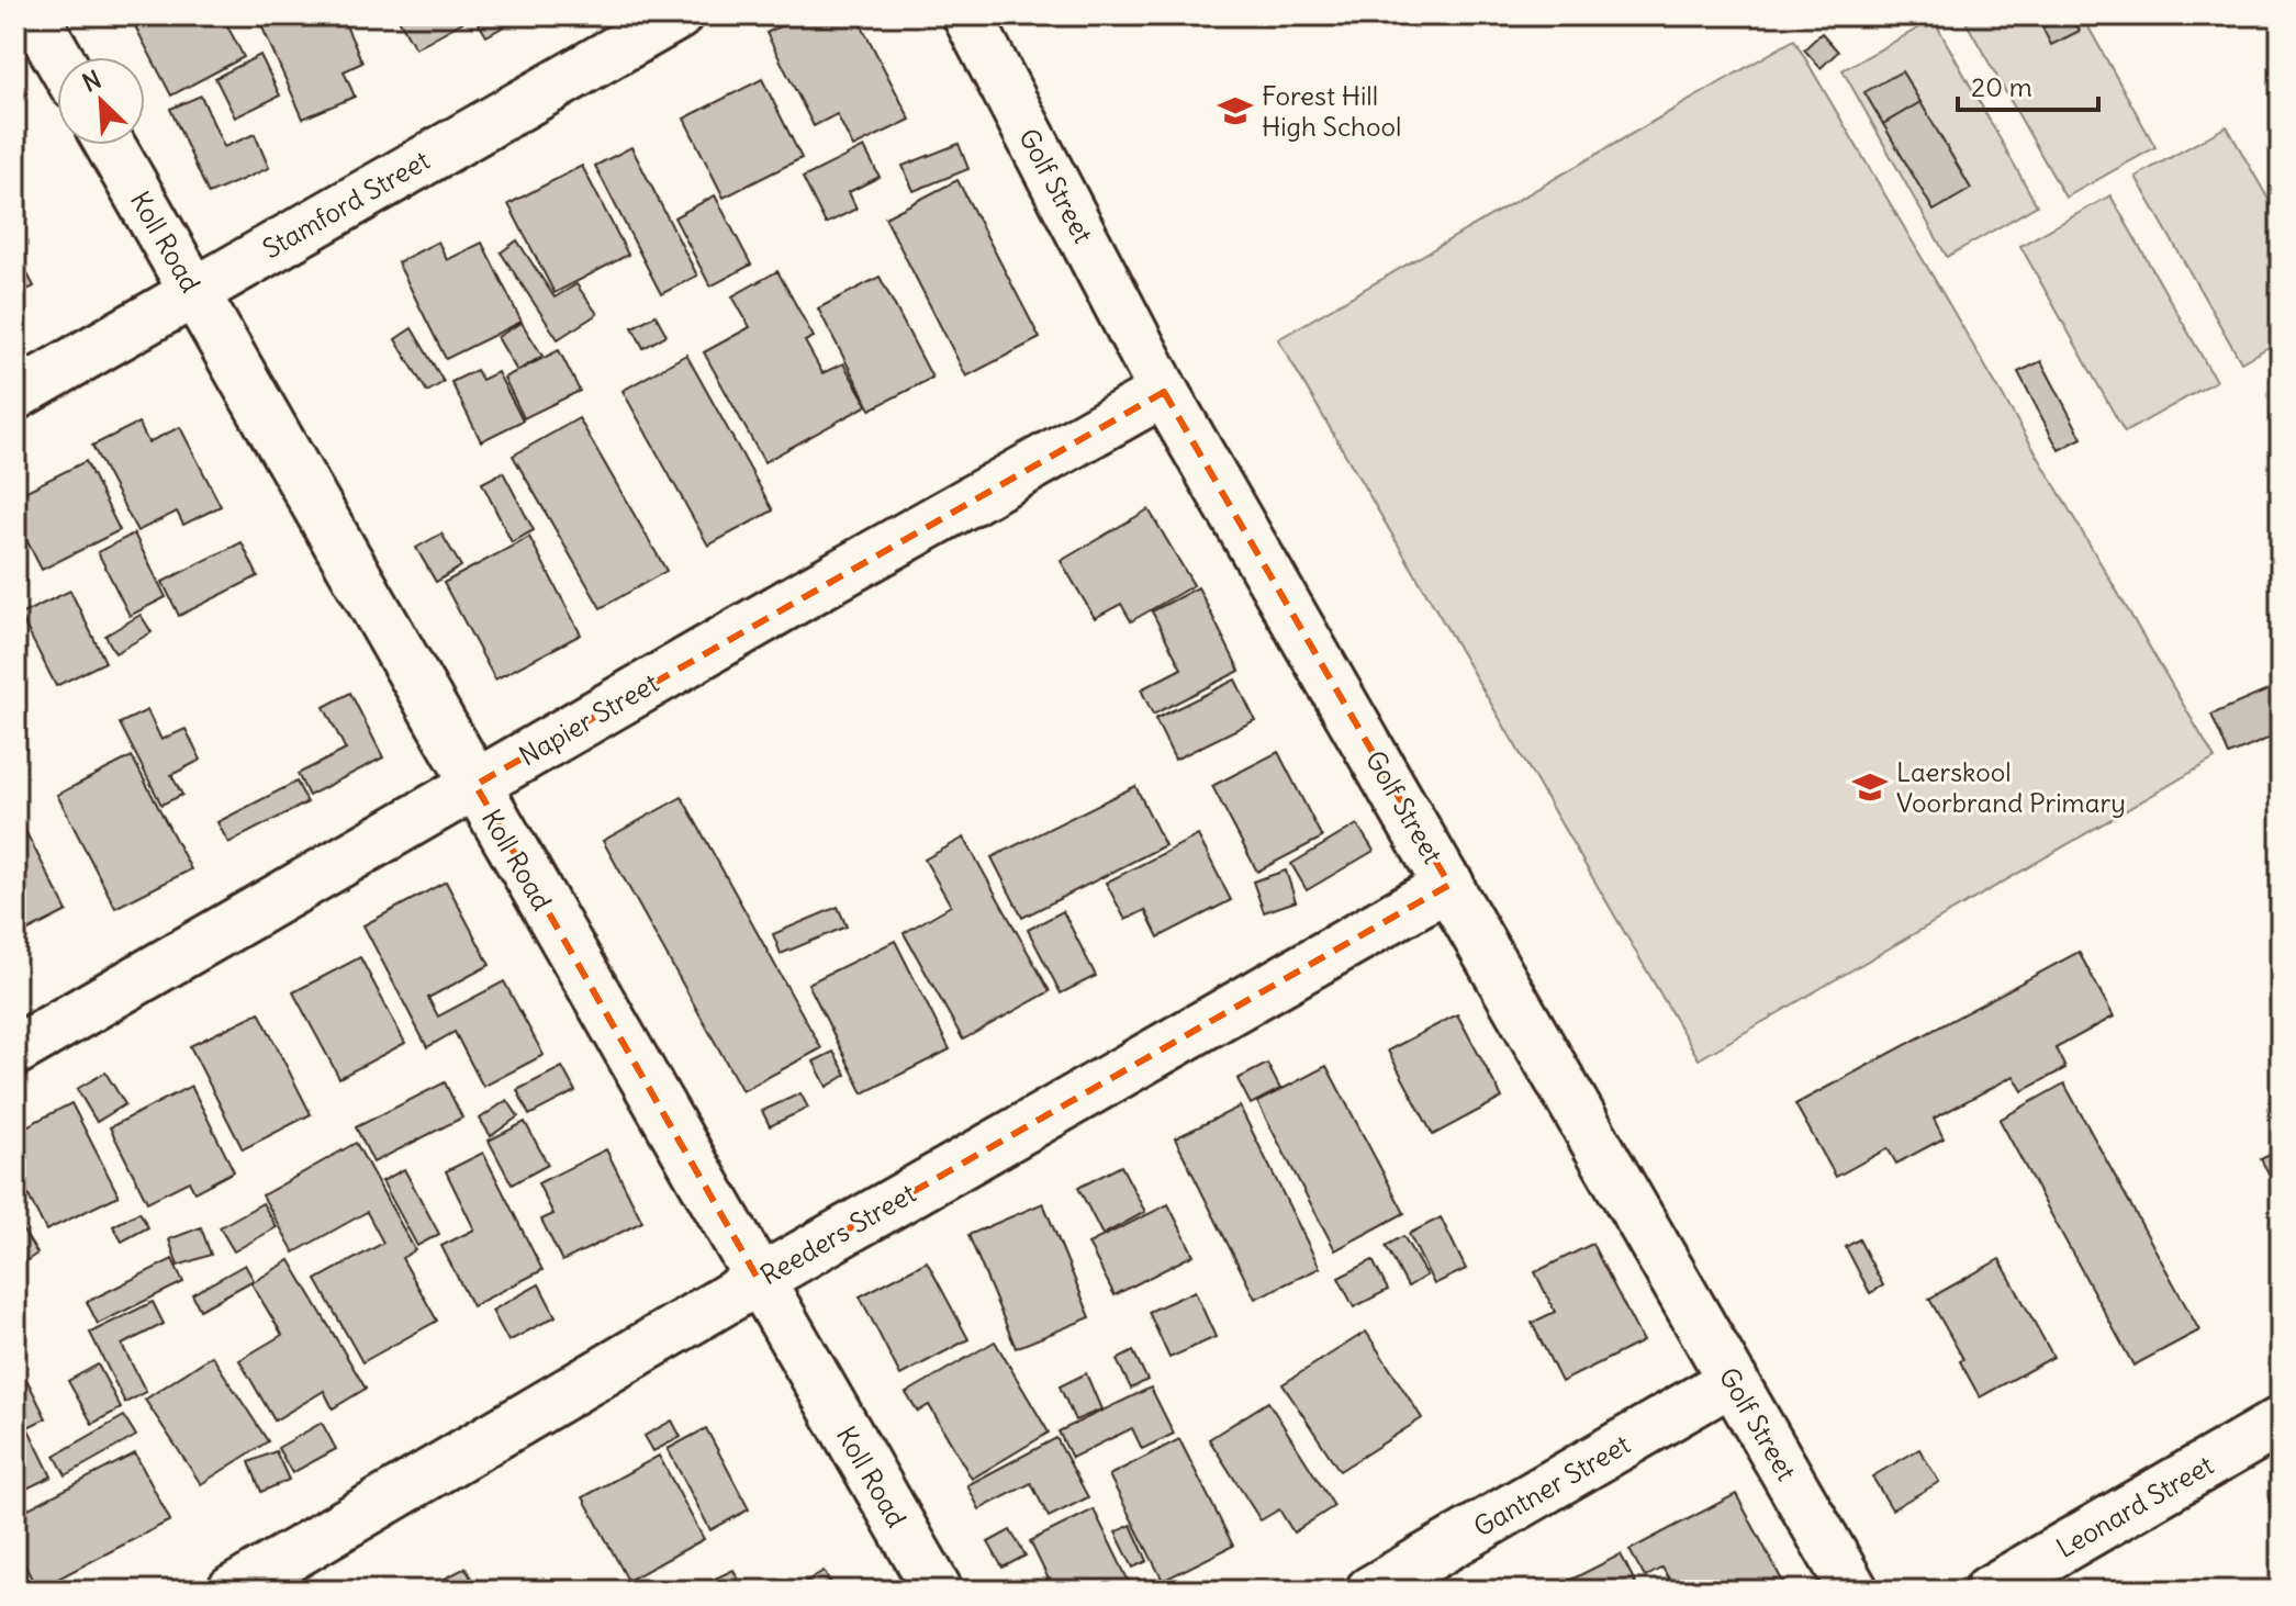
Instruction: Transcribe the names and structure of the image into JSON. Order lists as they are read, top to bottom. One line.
{"streets":{"street":["Golf Street","Stamford Street","Koll Road","Napier Street","Reeders Street","Gantner Street","Leonard Street"]},"crossings":[["Golf Street","Napier Street"],["Golf Street","Reeders Street"],["Golf Street","Gantner Street"],["Stamford Street","Koll Road"],["Koll Road","Napier Street"],["Koll Road","Reeders Street"]],"places":{"school or university":["Forest Hill High School","Laerskool Voorbrand Primary"]},"scale_bar":"20 m","north":"top left"}
